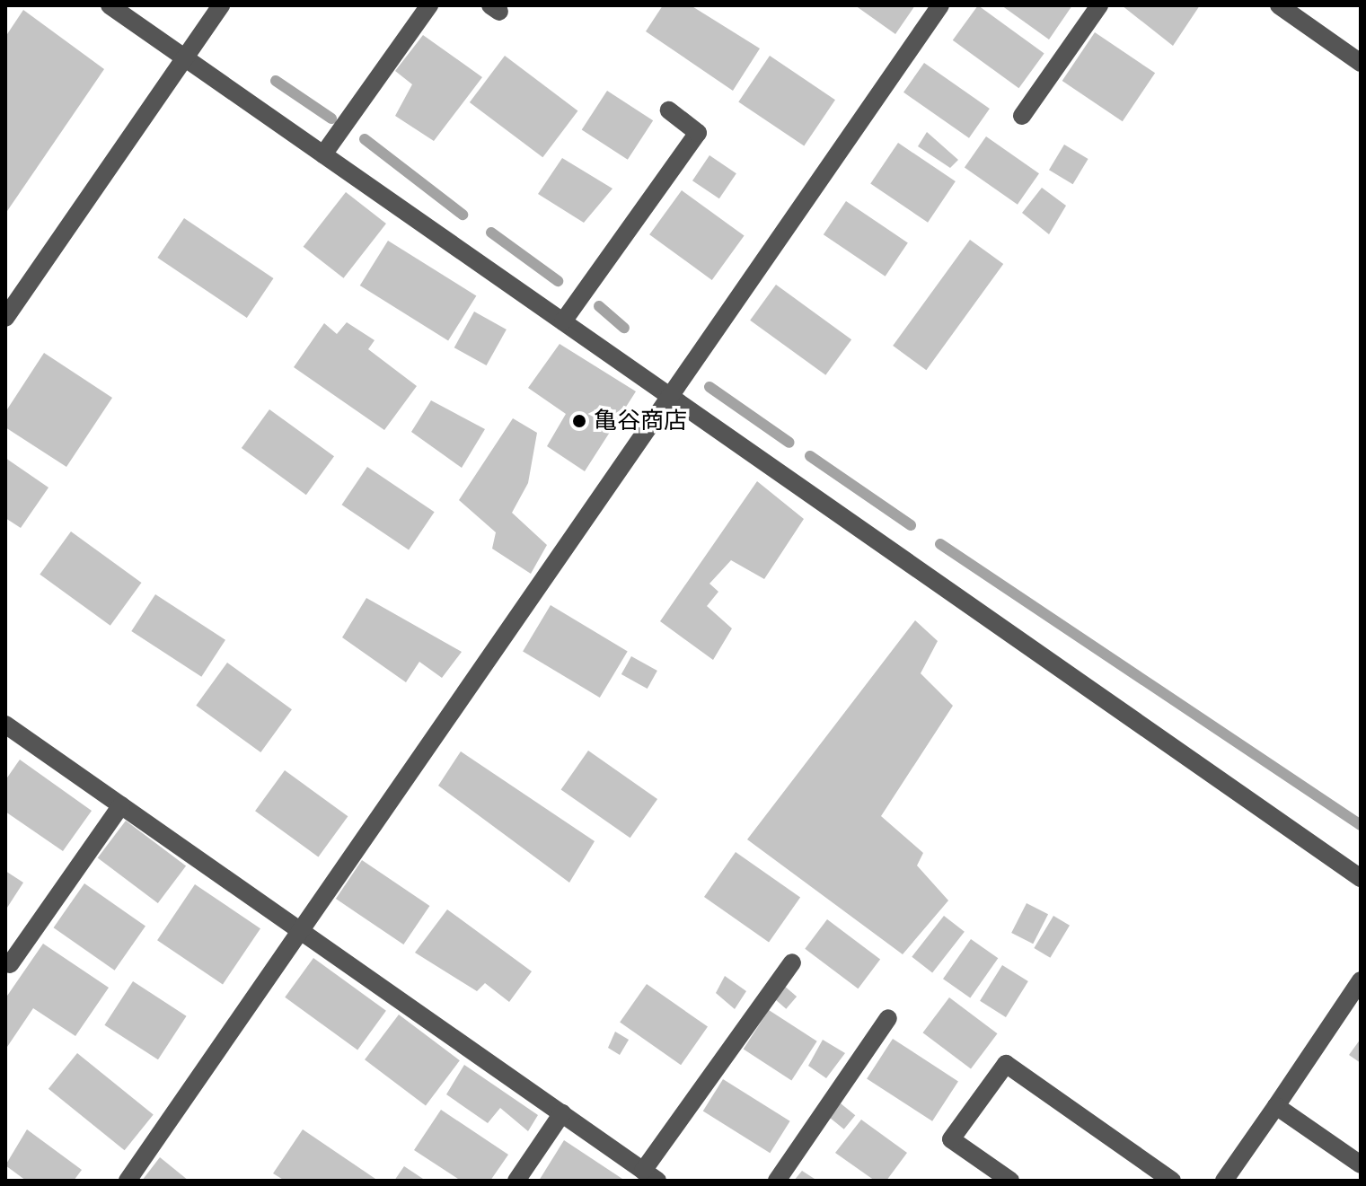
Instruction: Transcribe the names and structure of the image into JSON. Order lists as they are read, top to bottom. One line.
{"places":["亀谷商店"]}
